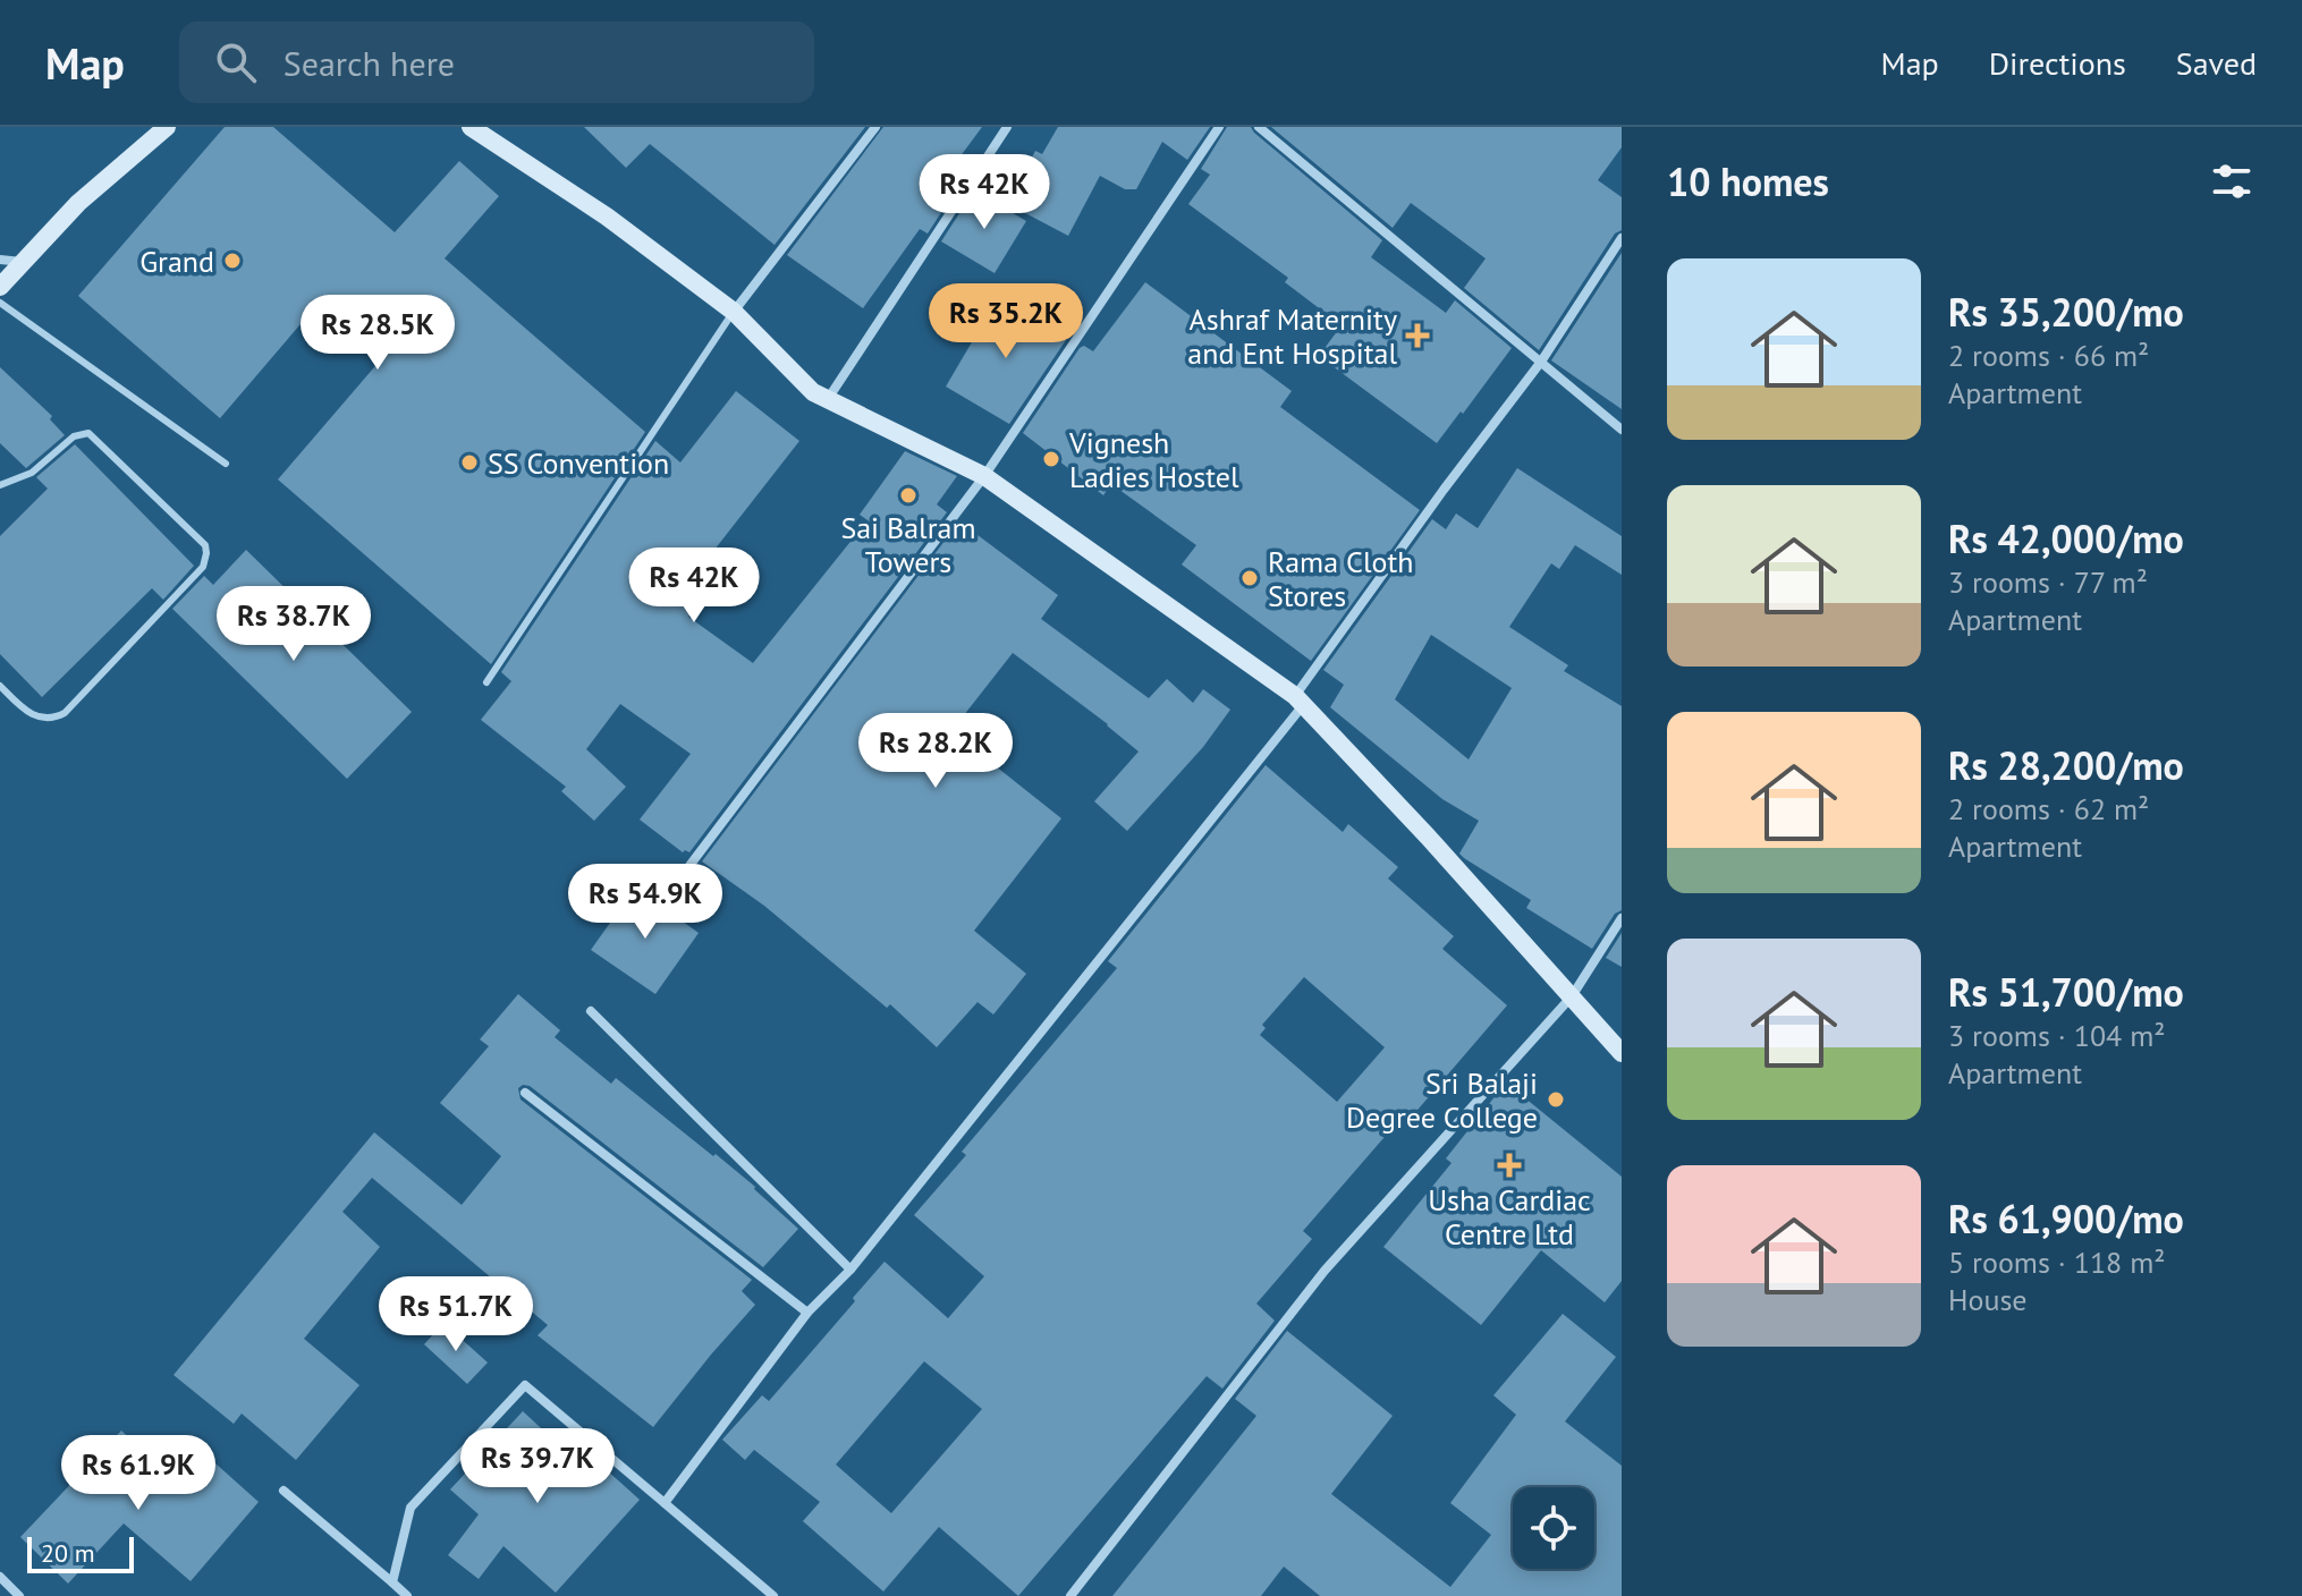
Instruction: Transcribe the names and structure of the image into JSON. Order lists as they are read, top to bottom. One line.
{"places":{"other":["Grand","Vignesh Ladies Hostel","SS Convention","Sai Balram Towers","Rama Cloth Stores","Sri Balaji Degree College"],"health":["Ashraf Maternity and Ent Hospital","Usha Cardiac Centre Ltd"]},"scale_bar":"20 m","page":{"header":"Map","search":"Search here","nav":["Map","Directions","Saved"],"heading":"10 homes","price":["Rs 42K","Rs 35.2K","Rs 28.5K","Rs 42K","Rs 38.7K","Rs 28.2K","Rs 54.9K","Rs 51.7K","Rs 39.7K","Rs 61.9K"],"list":[{"name":"Rs 35,200/mo","note":"2 rooms · 66 m² · Apartment"},{"name":"Rs 42,000/mo","note":"3 rooms · 77 m² · Apartment"},{"name":"Rs 28,200/mo","note":"2 rooms · 62 m² · Apartment"},{"name":"Rs 51,700/mo","note":"3 rooms · 104 m² · Apartment"},{"name":"Rs 61,900/mo","note":"5 rooms · 118 m² · House"}],"scale":"20 m"}}
